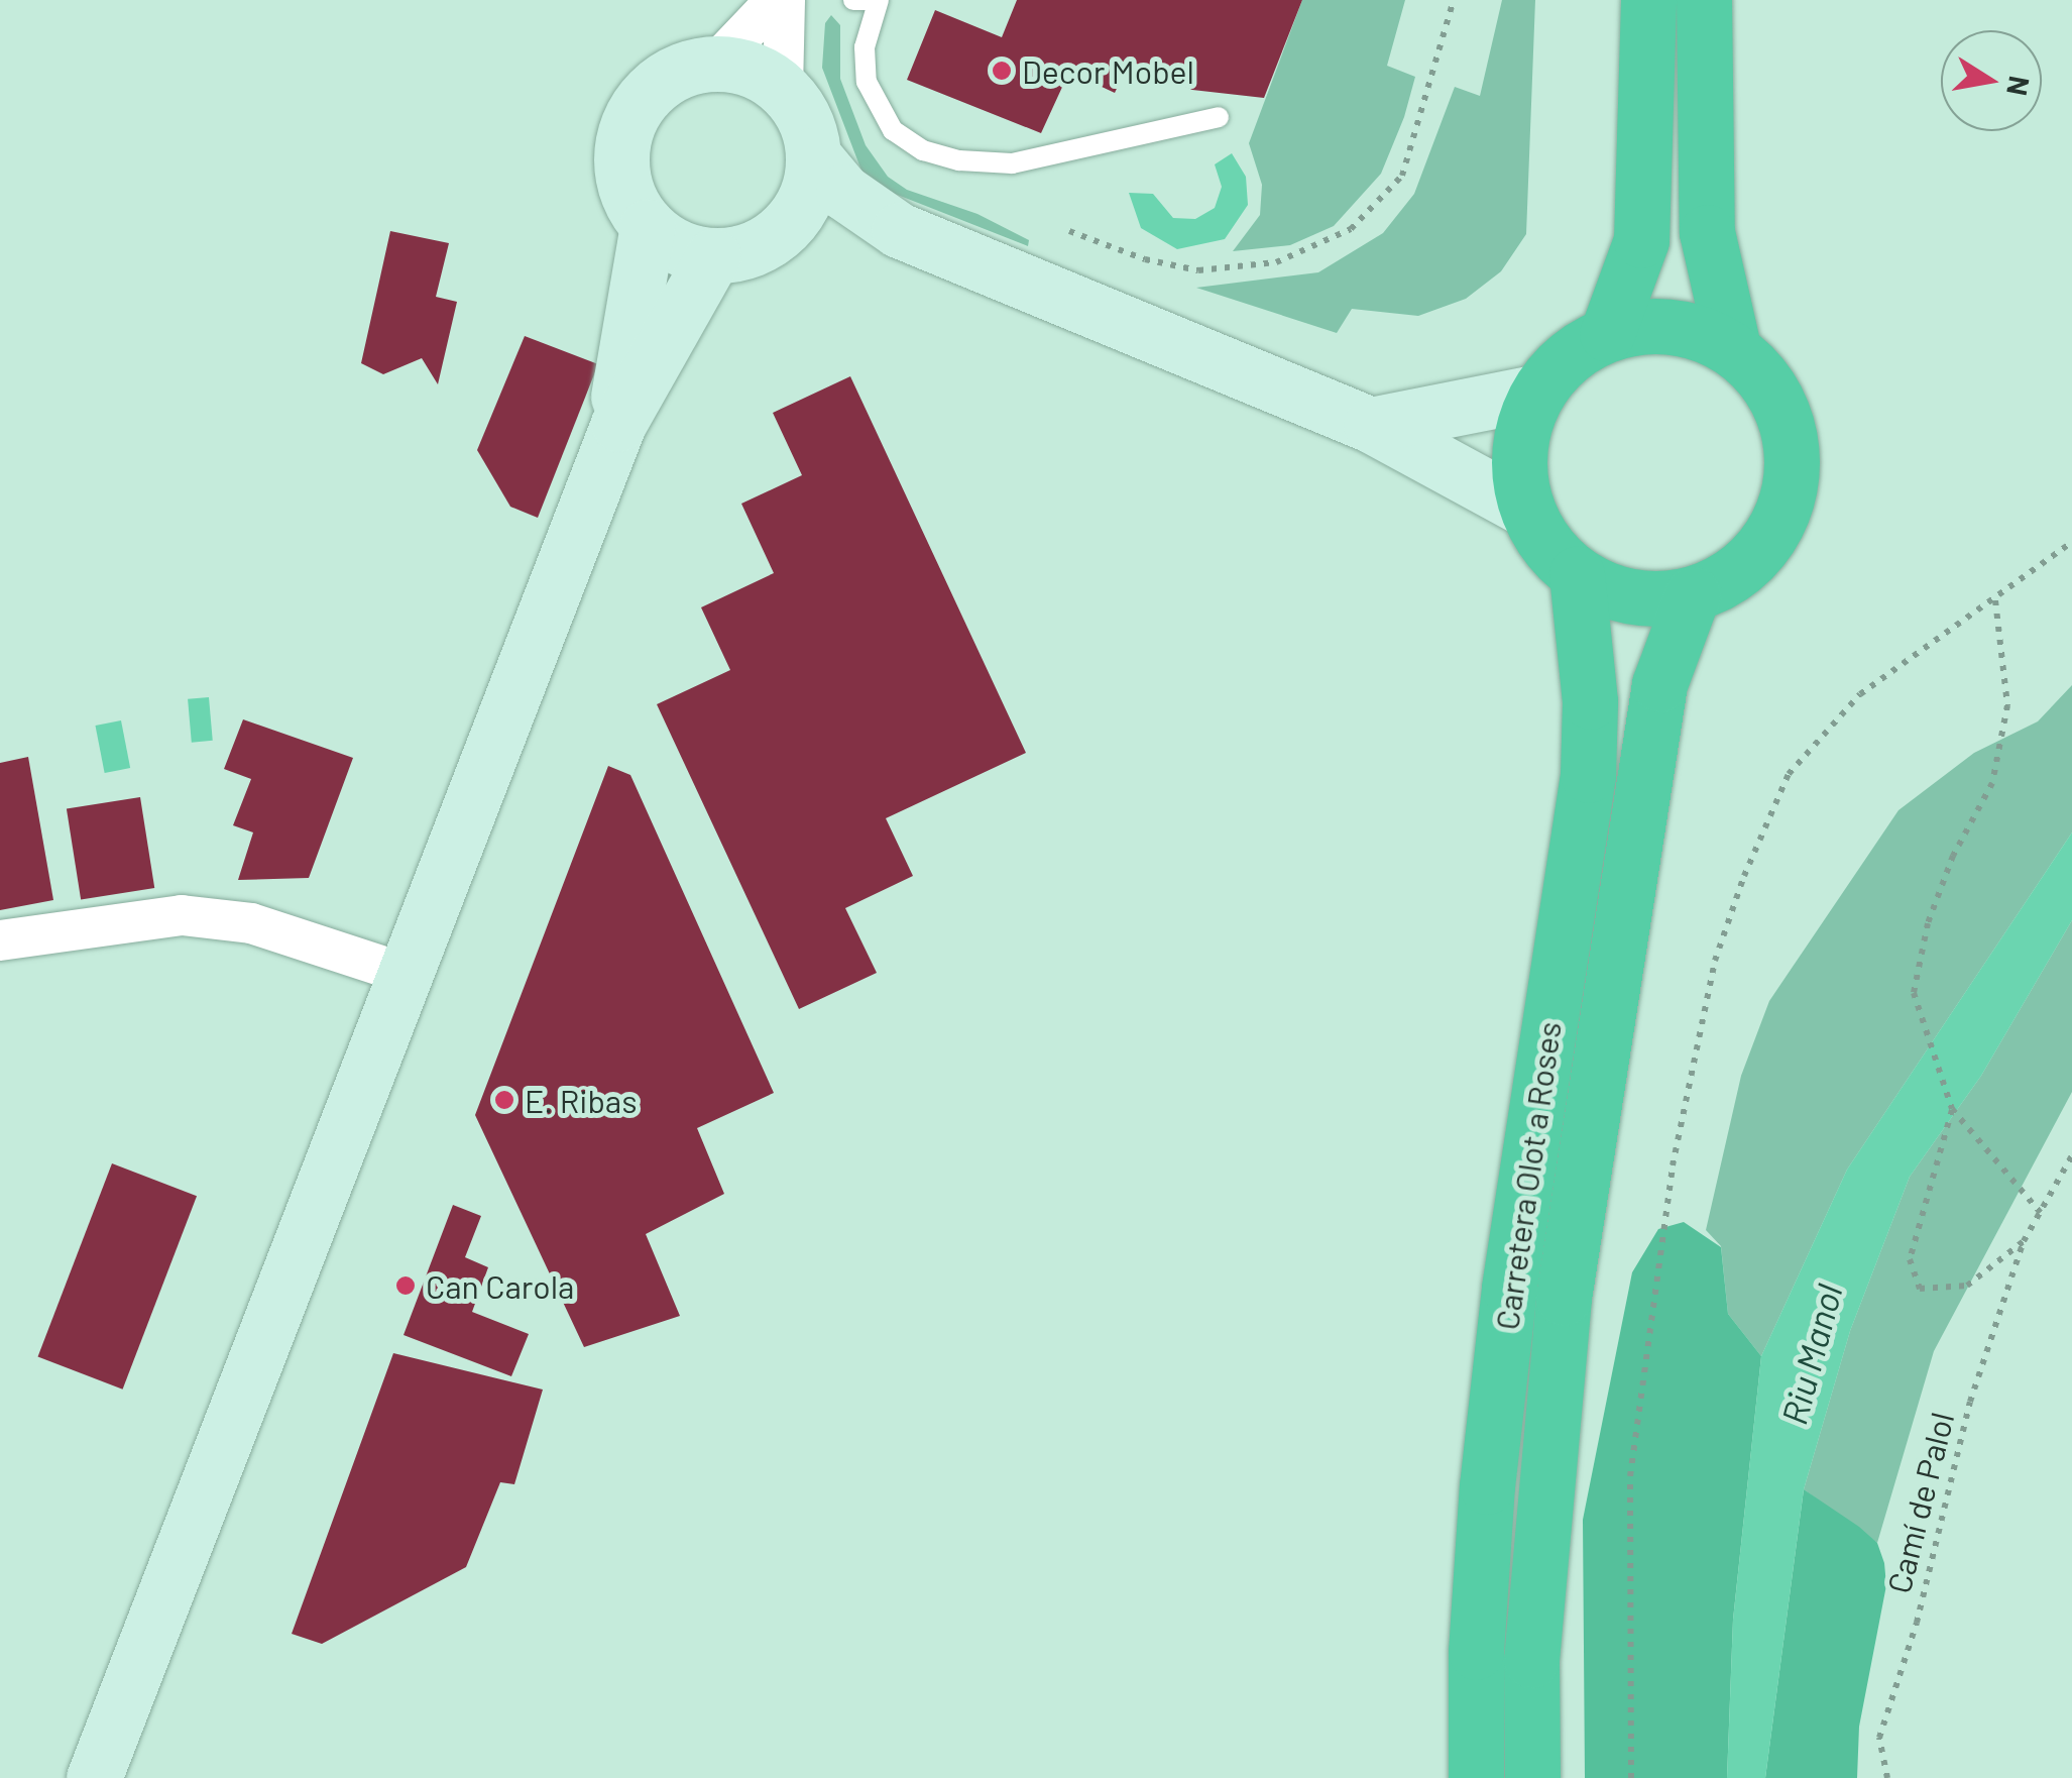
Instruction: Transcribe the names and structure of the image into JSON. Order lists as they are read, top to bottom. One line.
{"streets":{"highway":["Carretera Olot a Roses"],"path":["Camí de Palol"]},"water":["Riu Manol"],"places":["Decor Mobel","E. Ribas","Can Carola"],"north":"right"}
